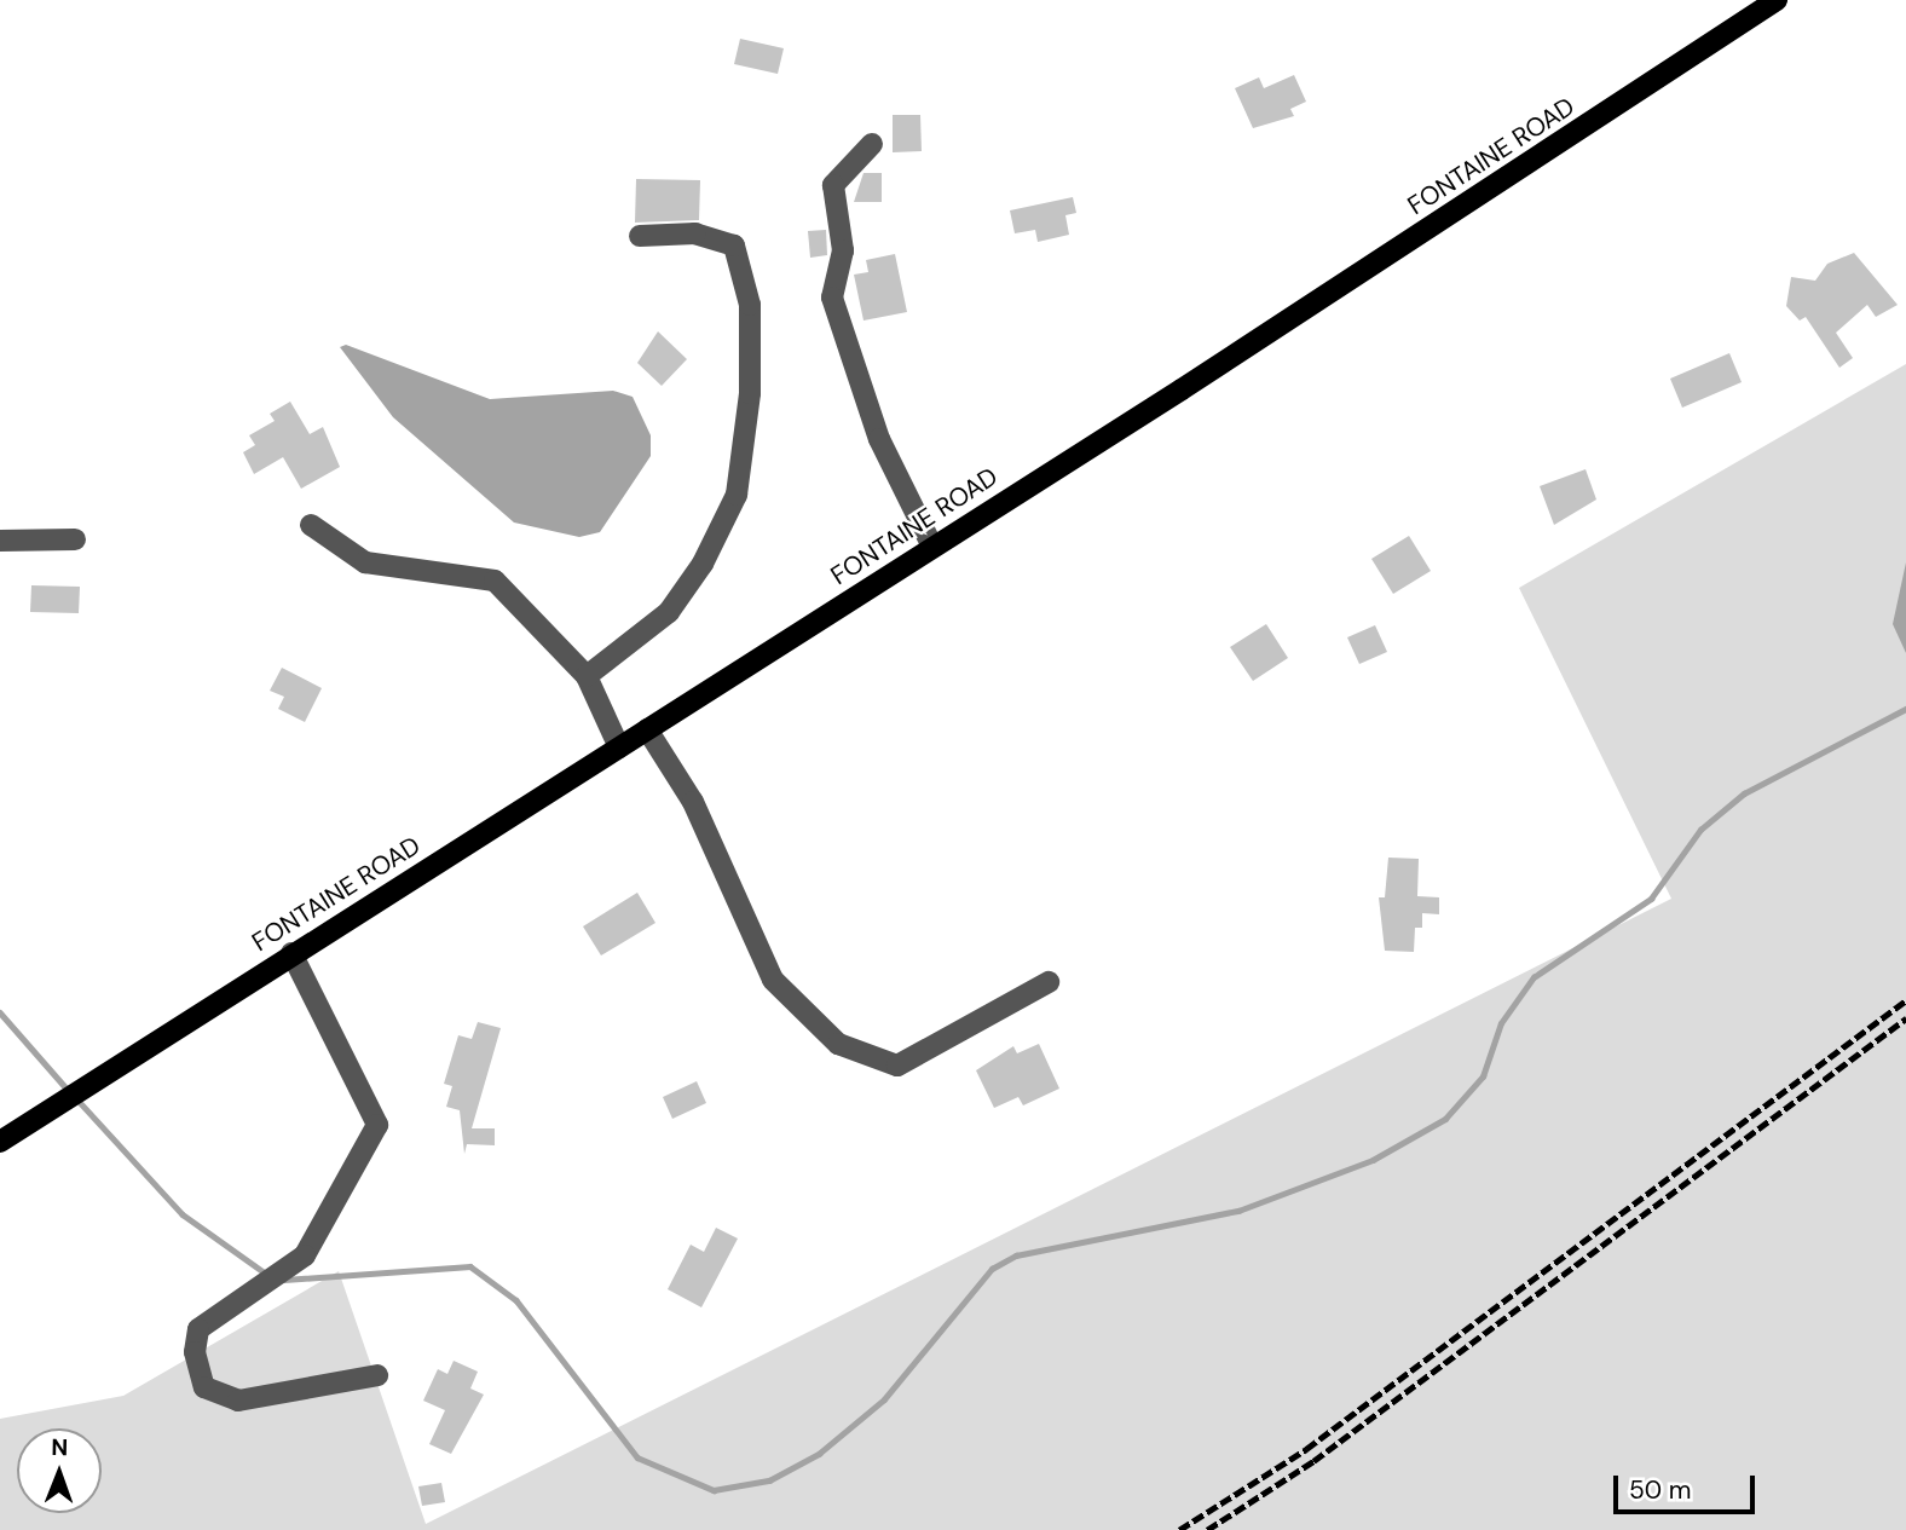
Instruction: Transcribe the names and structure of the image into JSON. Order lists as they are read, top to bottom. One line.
{"streets":{"main road":["FONTAINE ROAD"]},"scale_bar":"50 m","north":"top"}
